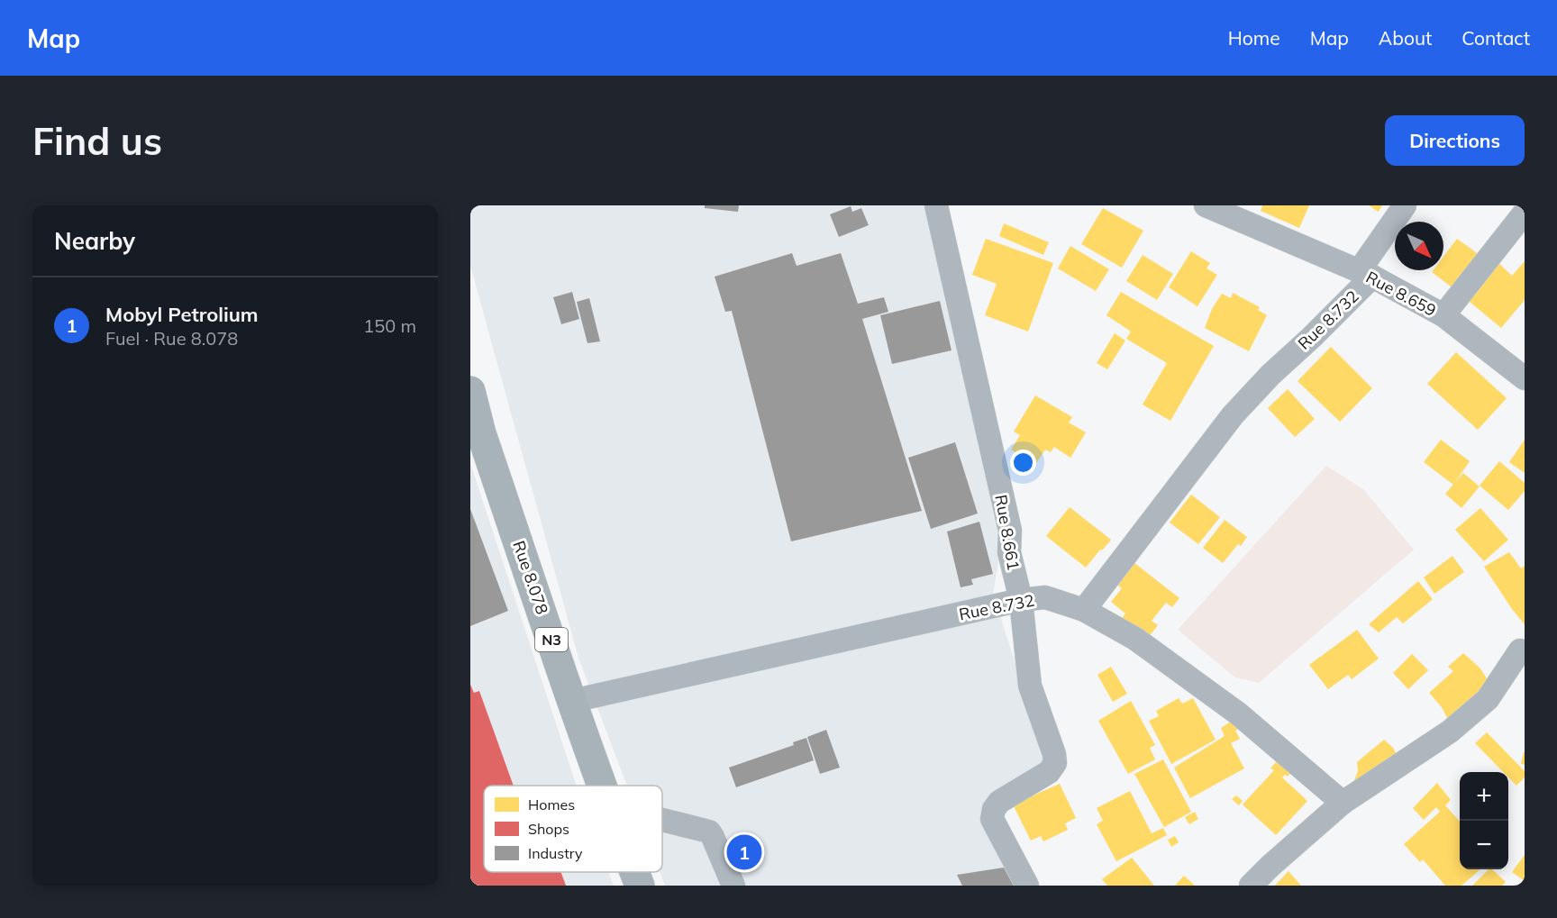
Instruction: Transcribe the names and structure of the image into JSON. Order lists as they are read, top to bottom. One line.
{"streets":{"highway":["Rue 8.078","N3"],"street":["Rue 8.659","Rue 8.732","Rue 8.661"]},"crossings":[["Rue 8.659","Rue 8.732"],["Rue 8.732","Rue 8.661"],["Rue 8.732","Rue 8.078"]],"legend":["Homes","Shops","Industry"],"north":"bottom right","page":{"header":"Map","nav":["Home","Map","About","Contact"],"buttons":"Directions","title":"Find us","heading":"Nearby","list":[{"mark":"1","name":"Mobyl Petrolium","note":"Fuel · Rue 8.078","value":"150 m"}],"map_buttons":["+","−"],"pins":"1"}}
